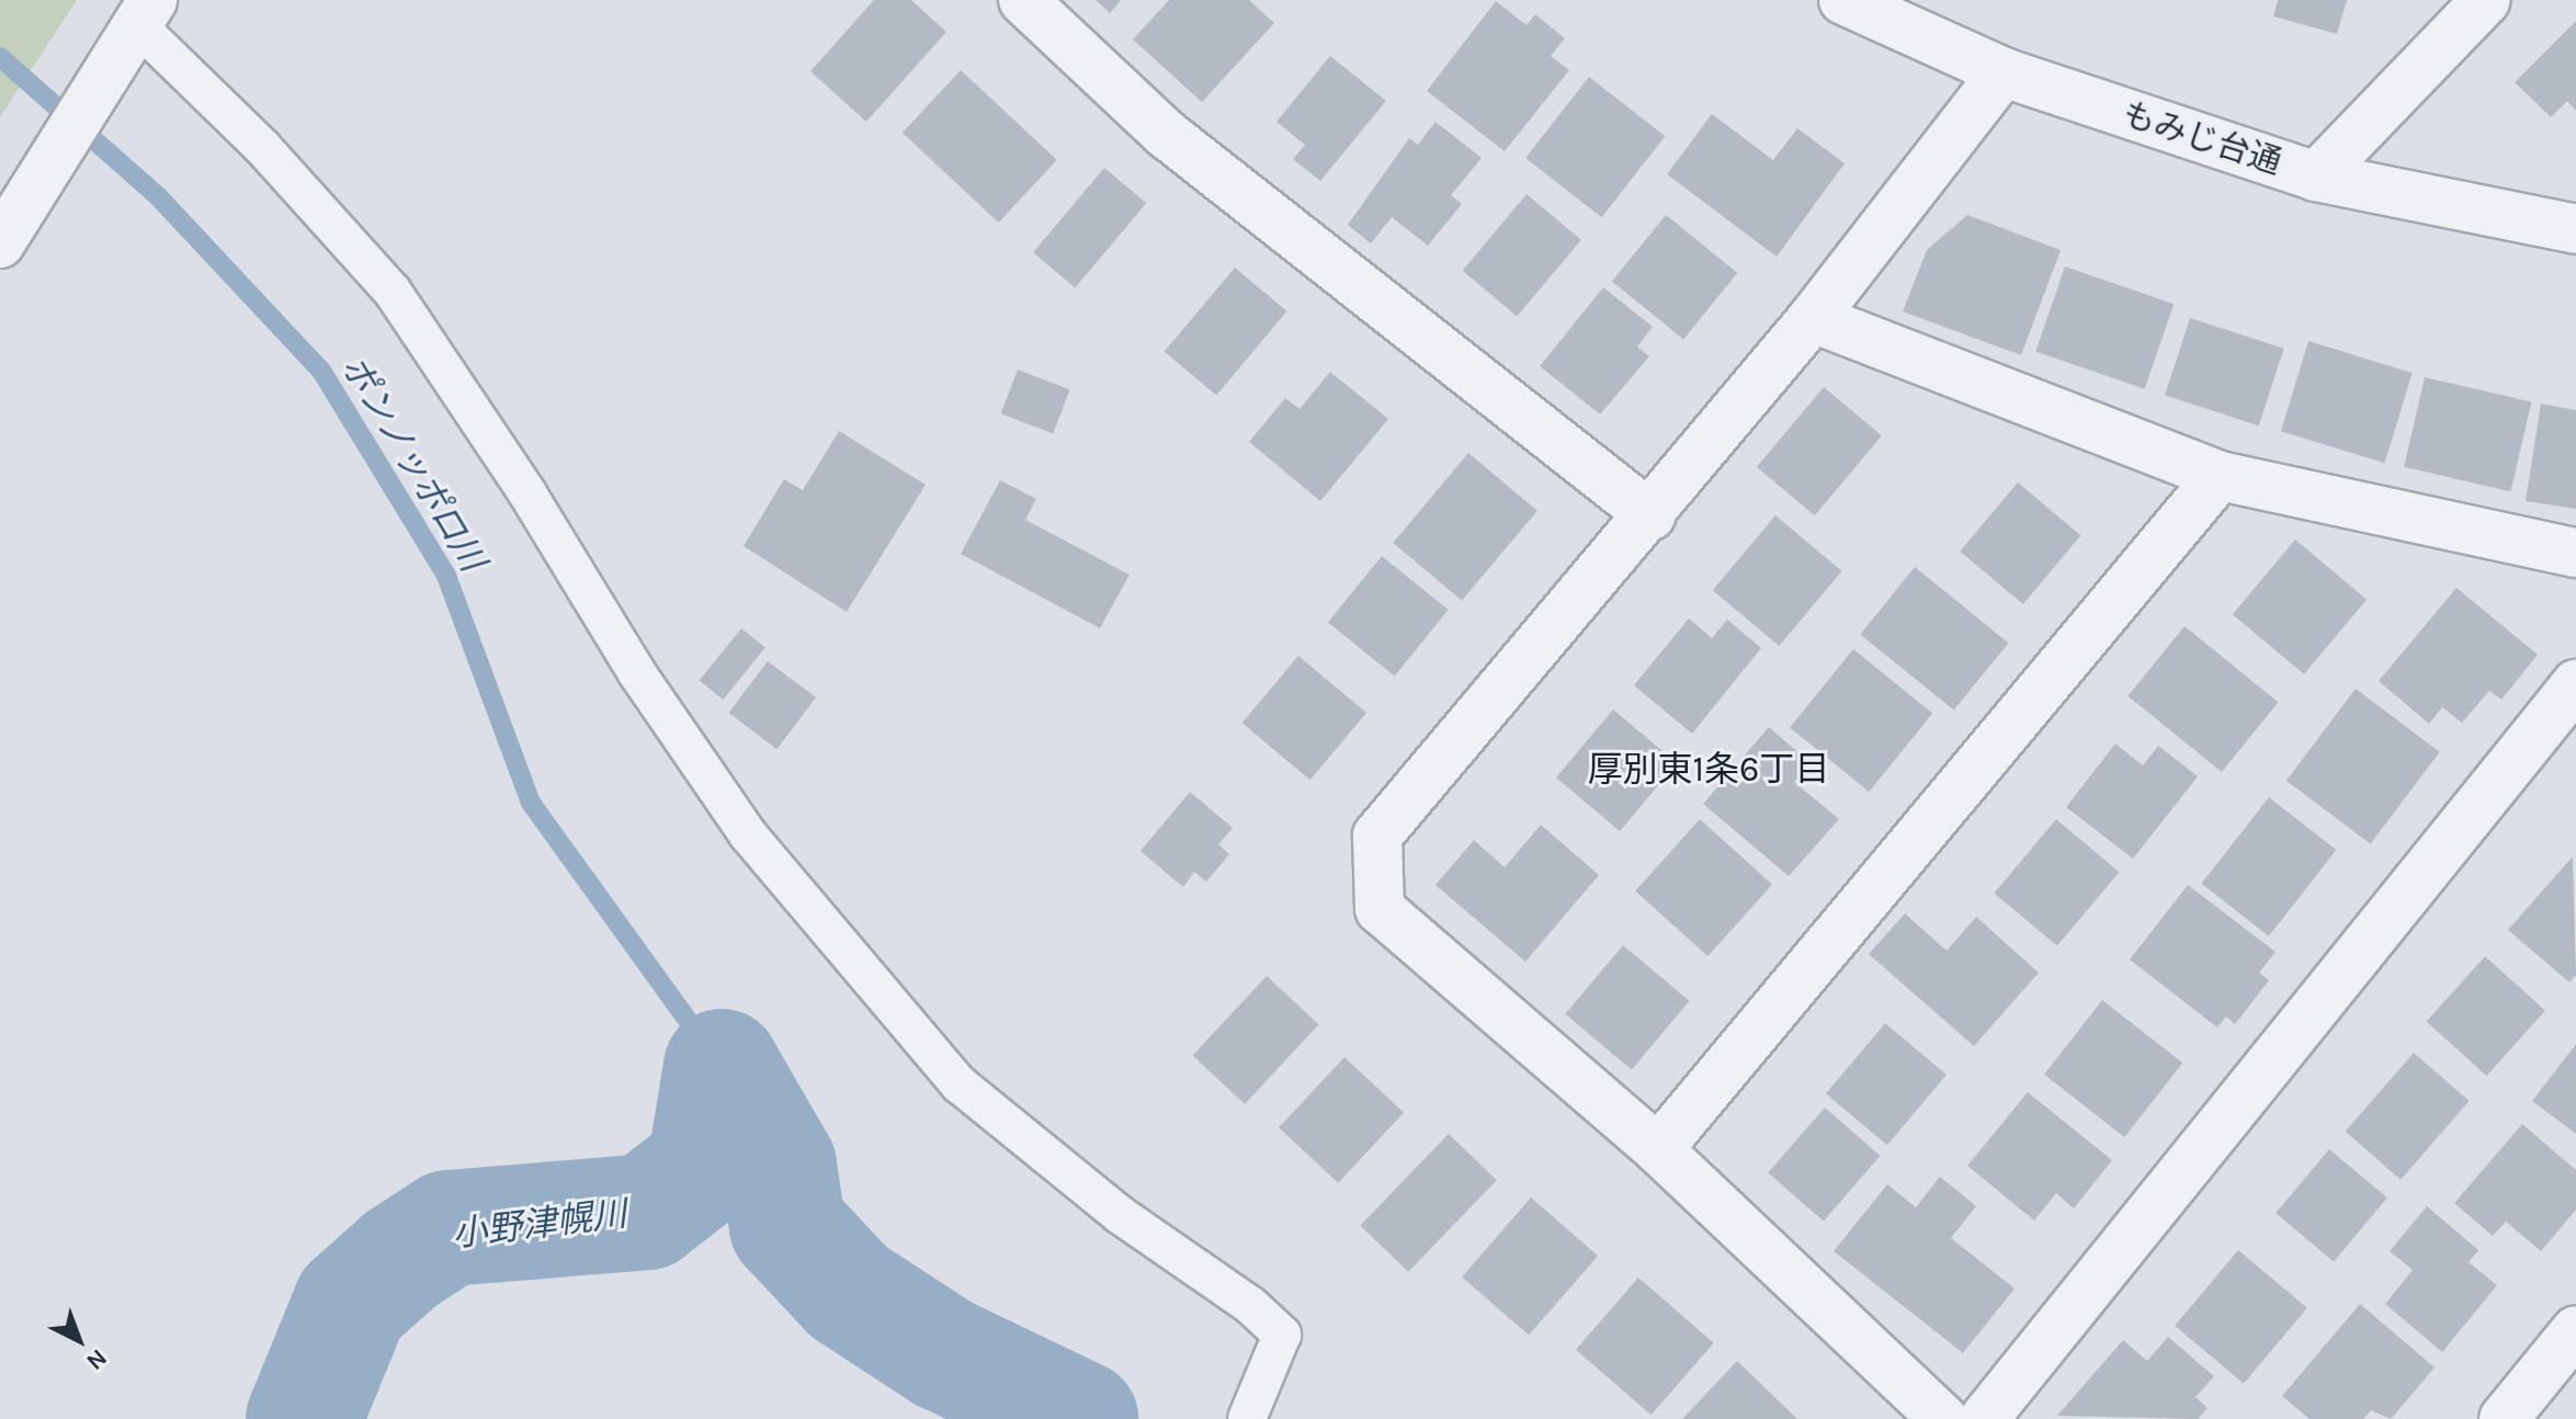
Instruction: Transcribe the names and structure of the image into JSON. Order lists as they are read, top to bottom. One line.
{"streets":{"street":["もみじ台通"]},"districts":["厚別東1条6丁目"],"water":["ポンノッポロ川","小野津幌川"],"north":"bottom right"}
